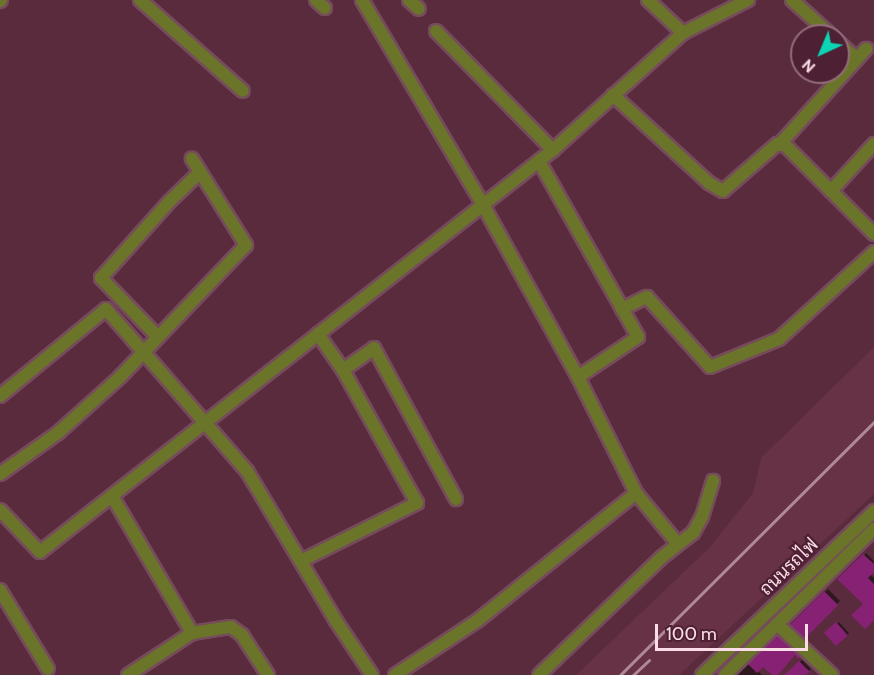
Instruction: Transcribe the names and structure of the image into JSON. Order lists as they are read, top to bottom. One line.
{"streets":{"street":["ถนนรถไฟ"]},"scale_bar":"100 m","north":"bottom left"}
